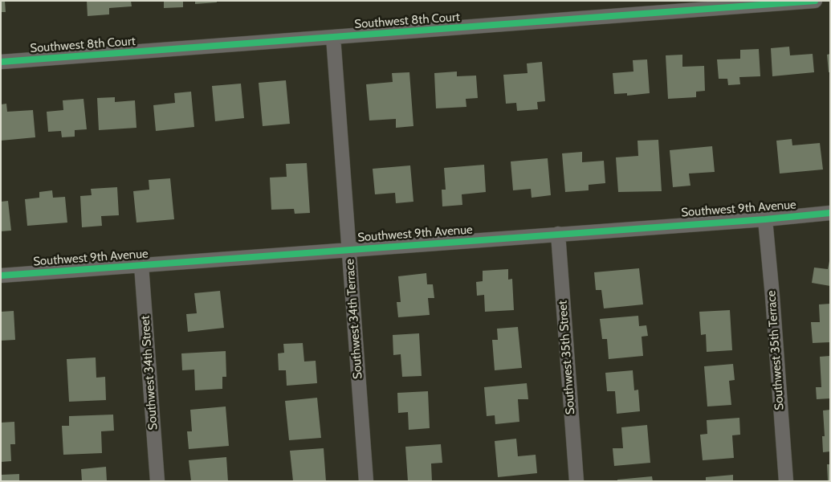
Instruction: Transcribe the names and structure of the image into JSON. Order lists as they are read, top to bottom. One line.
{"streets":{"street":["Southwest 8th Court","Southwest 9th Avenue","Southwest 34th Terrace","Southwest 35th Terrace","Southwest 35th Street","Southwest 34th Street"]},"crossings":[["Southwest 8th Court","Southwest 34th Terrace"],["Southwest 9th Avenue","Southwest 34th Terrace"],["Southwest 9th Avenue","Southwest 35th Terrace"],["Southwest 9th Avenue","Southwest 35th Street"],["Southwest 9th Avenue","Southwest 34th Street"]]}
